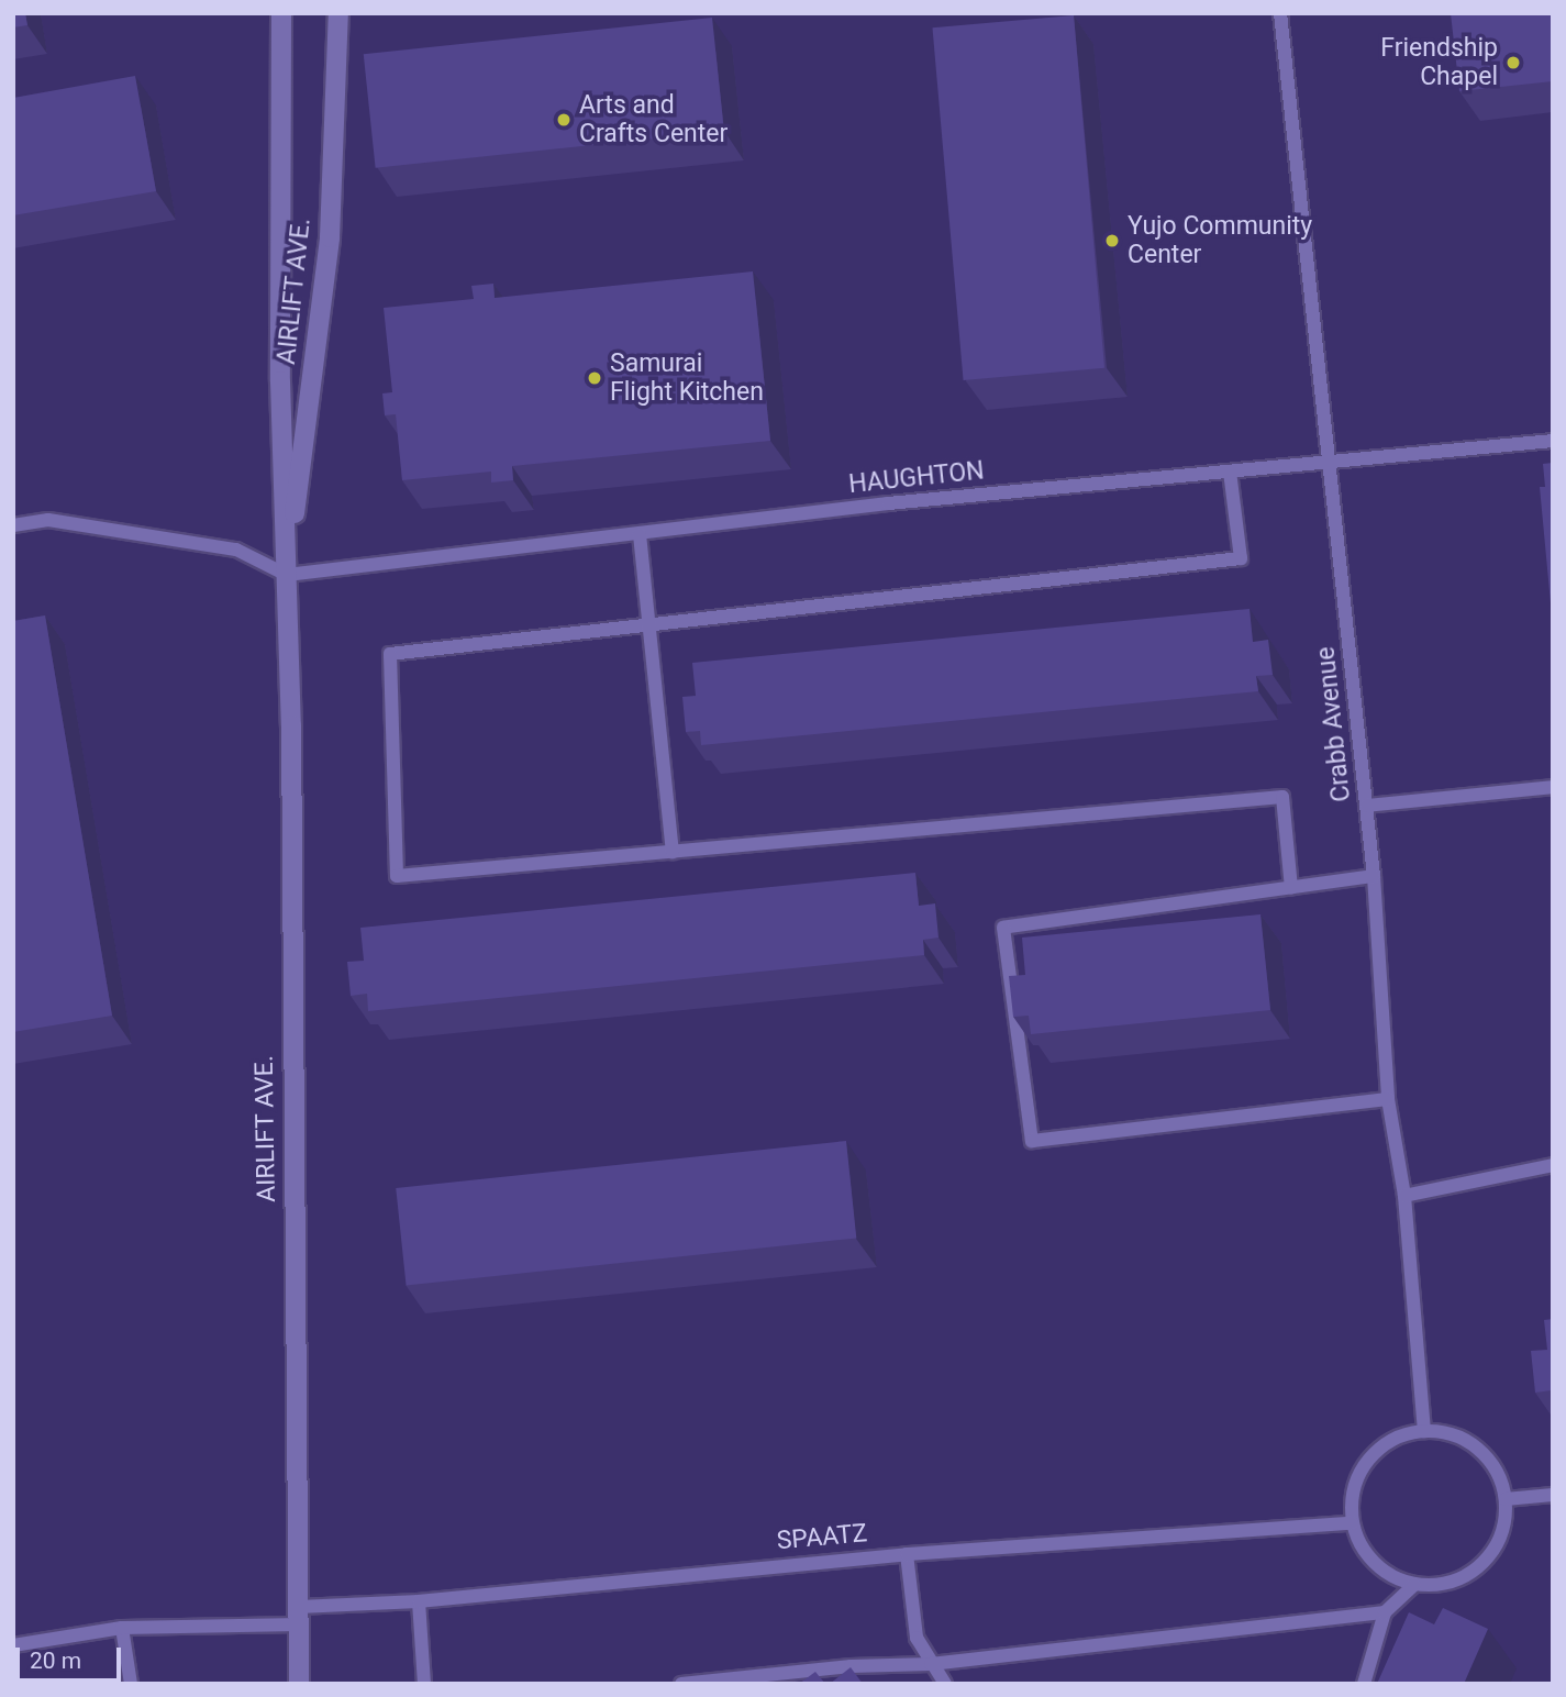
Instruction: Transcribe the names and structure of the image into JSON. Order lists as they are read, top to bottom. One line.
{"streets":{"street":["AIRLIFT AVE."],"lane":["HAUGHTON","Crabb Avenue","SPAATZ"]},"crossings":[["AIRLIFT AVE.","HAUGHTON"],["AIRLIFT AVE.","SPAATZ"],["HAUGHTON","Crabb Avenue"],["Crabb Avenue","SPAATZ"]],"places":["Friendship Chapel","Arts and Crafts Center","Yujo Community Center","Samurai Flight Kitchen"],"scale_bar":"20 m"}
